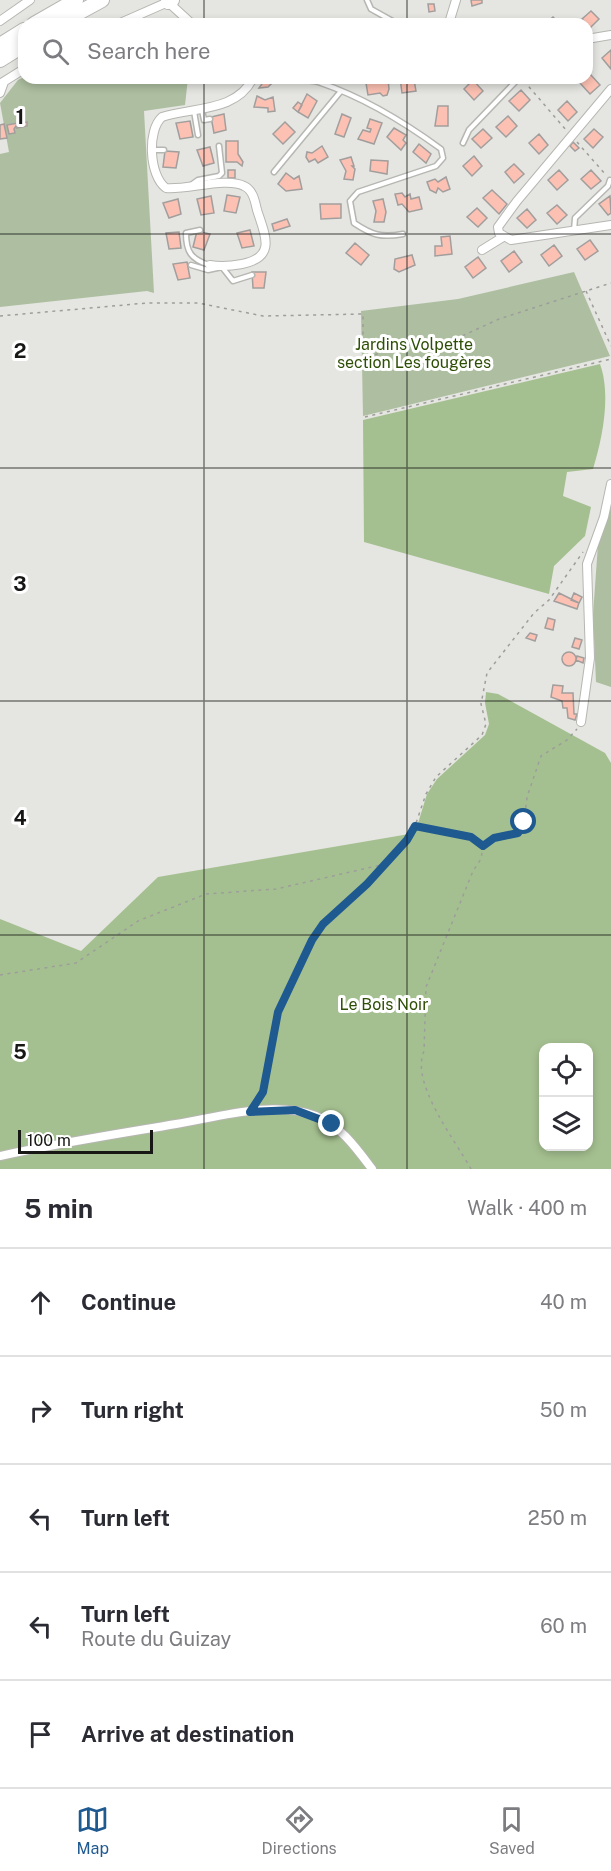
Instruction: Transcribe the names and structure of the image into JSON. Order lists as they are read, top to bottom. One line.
{"parks":["Jardins Volpette section Les fougères","Le Bois Noir"],"scale_bar":"100 m","page":{"search":"Search here","scale":"100 m","heading":["5 min","Walk · 400 m"],"list":[["Continue","40 m"],["Turn right","50 m"],["Turn left","250 m"],["Turn left","Route du Guizay","60 m"],"Arrive at destination"],"nav":["Map","Directions","Saved"]},"grid":{"rows":["1","2","3","4","5"]}}
